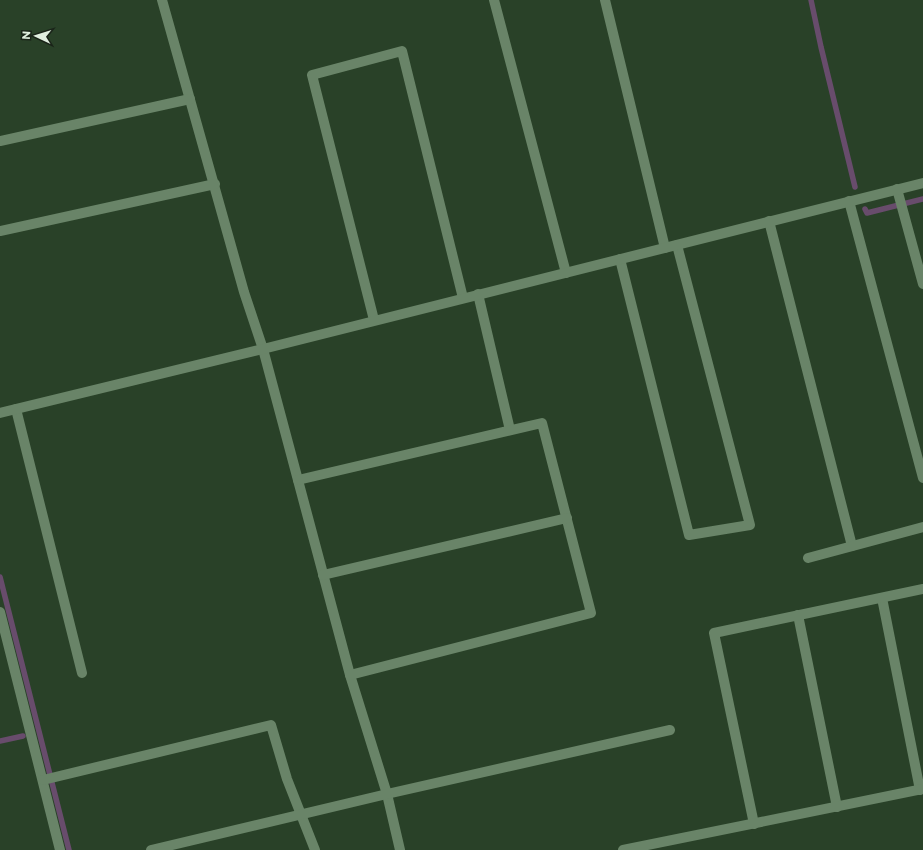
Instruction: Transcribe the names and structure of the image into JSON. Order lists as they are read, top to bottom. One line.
{"north":"left"}
